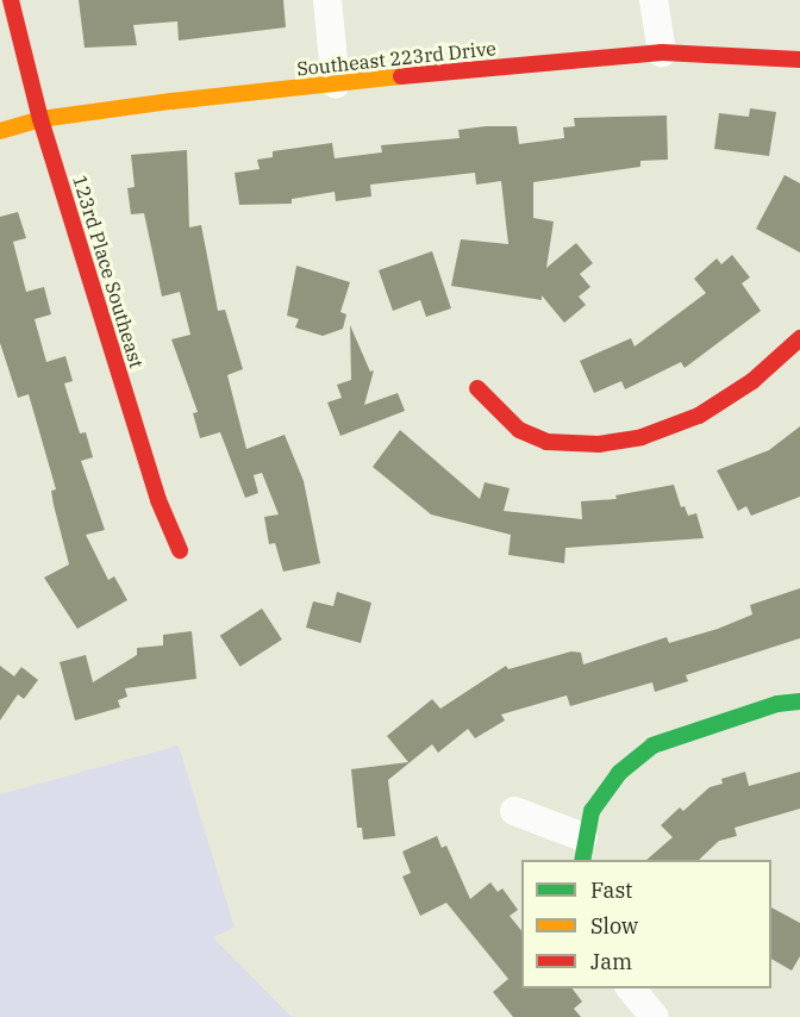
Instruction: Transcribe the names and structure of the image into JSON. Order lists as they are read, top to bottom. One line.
{"streets":{"street":["Southeast 223rd Drive","123rd Place Southeast"]},"crossings":[["Southeast 223rd Drive","123rd Place Southeast"]],"legend":["Fast","Slow","Jam"]}
